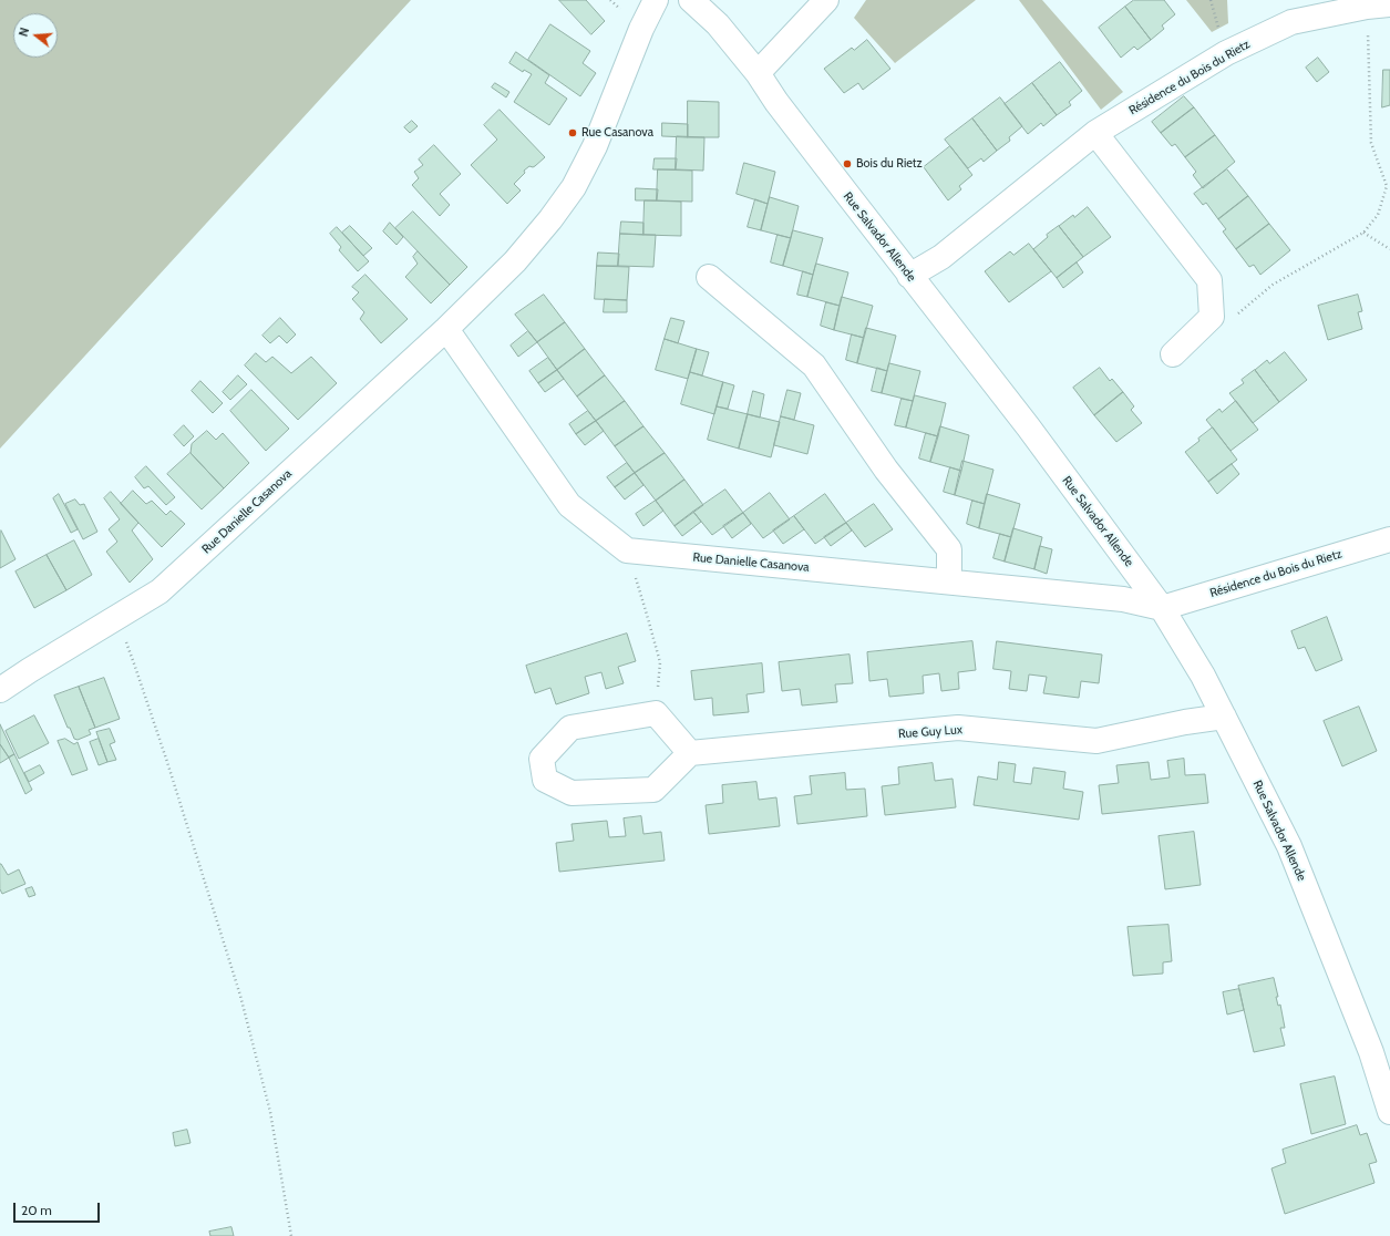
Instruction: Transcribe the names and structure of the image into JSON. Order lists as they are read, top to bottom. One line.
{"streets":{"street":["Résidence du Bois du Rietz","Rue Salvador Allende","Rue Danielle Casanova","Rue Guy Lux"]},"crossings":[["Résidence du Bois du Rietz","Rue Salvador Allende"],["Résidence du Bois du Rietz","Rue Danielle Casanova"],["Rue Salvador Allende","Rue Danielle Casanova"],["Rue Salvador Allende","Rue Guy Lux"]],"places":["Rue Casanova","Bois du Rietz"],"scale_bar":"20 m","north":"left"}
